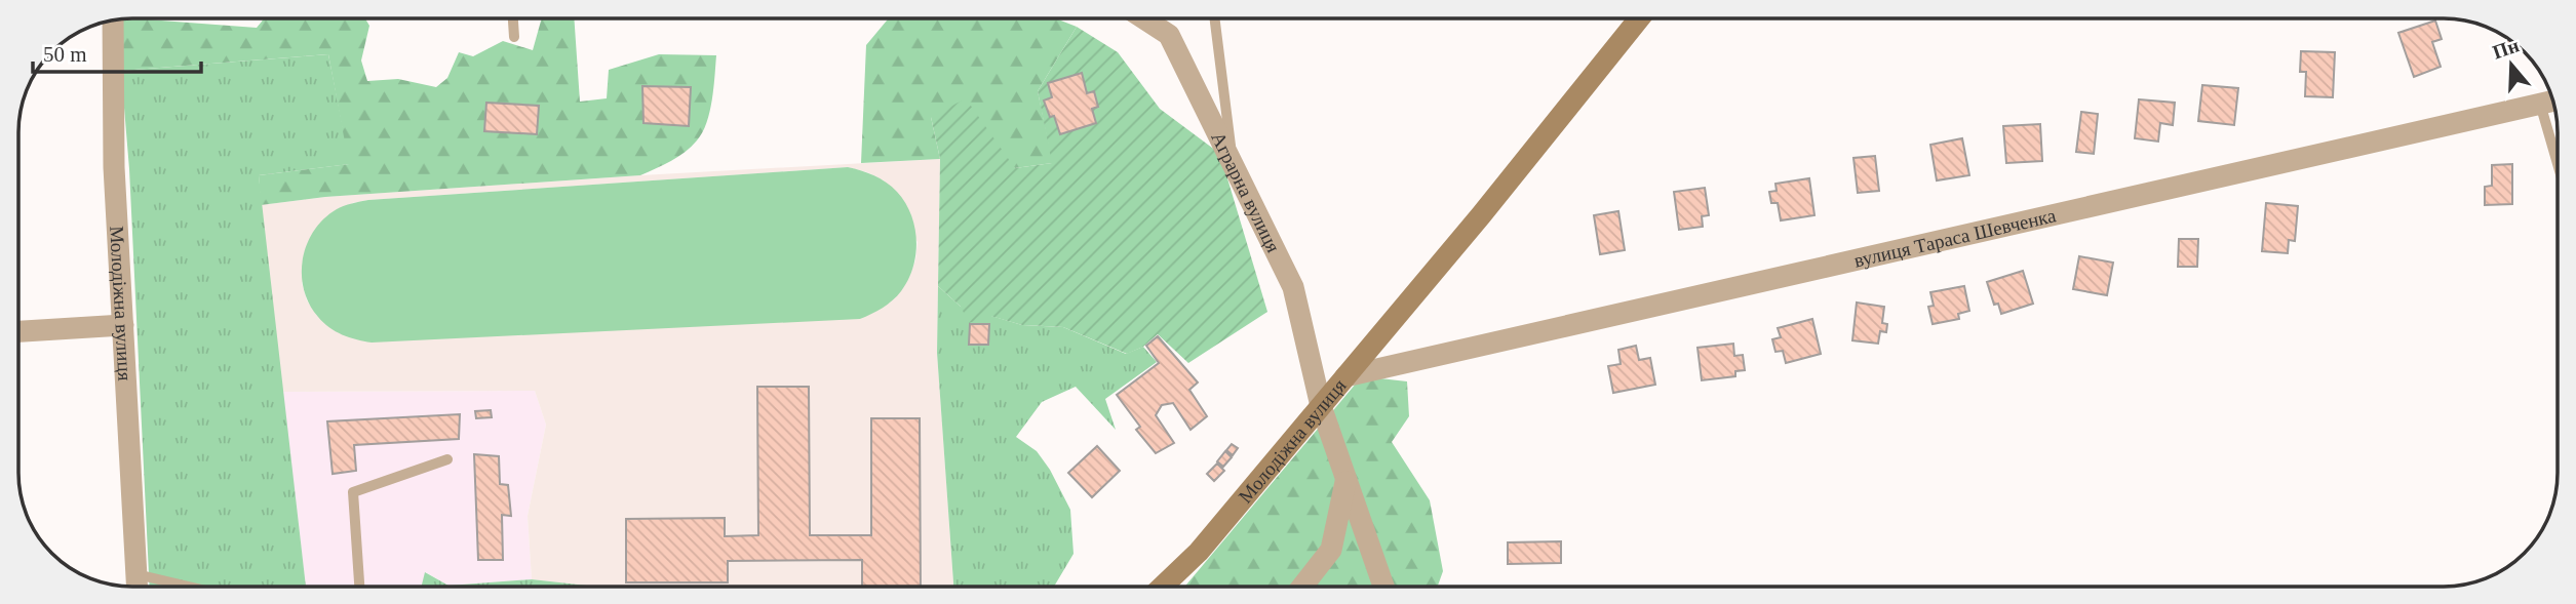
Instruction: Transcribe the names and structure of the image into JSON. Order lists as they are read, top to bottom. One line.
{"streets":{"street":["Аграрна вулиця","вулиця Тараса Шевченка","Молодіжна вулиця"]},"crossings":[["Аграрна вулиця","Молодіжна вулиця"],["вулиця Тараса Шевченка","Молодіжна вулиця"]],"scale_bar":"50 m","north":"top"}
